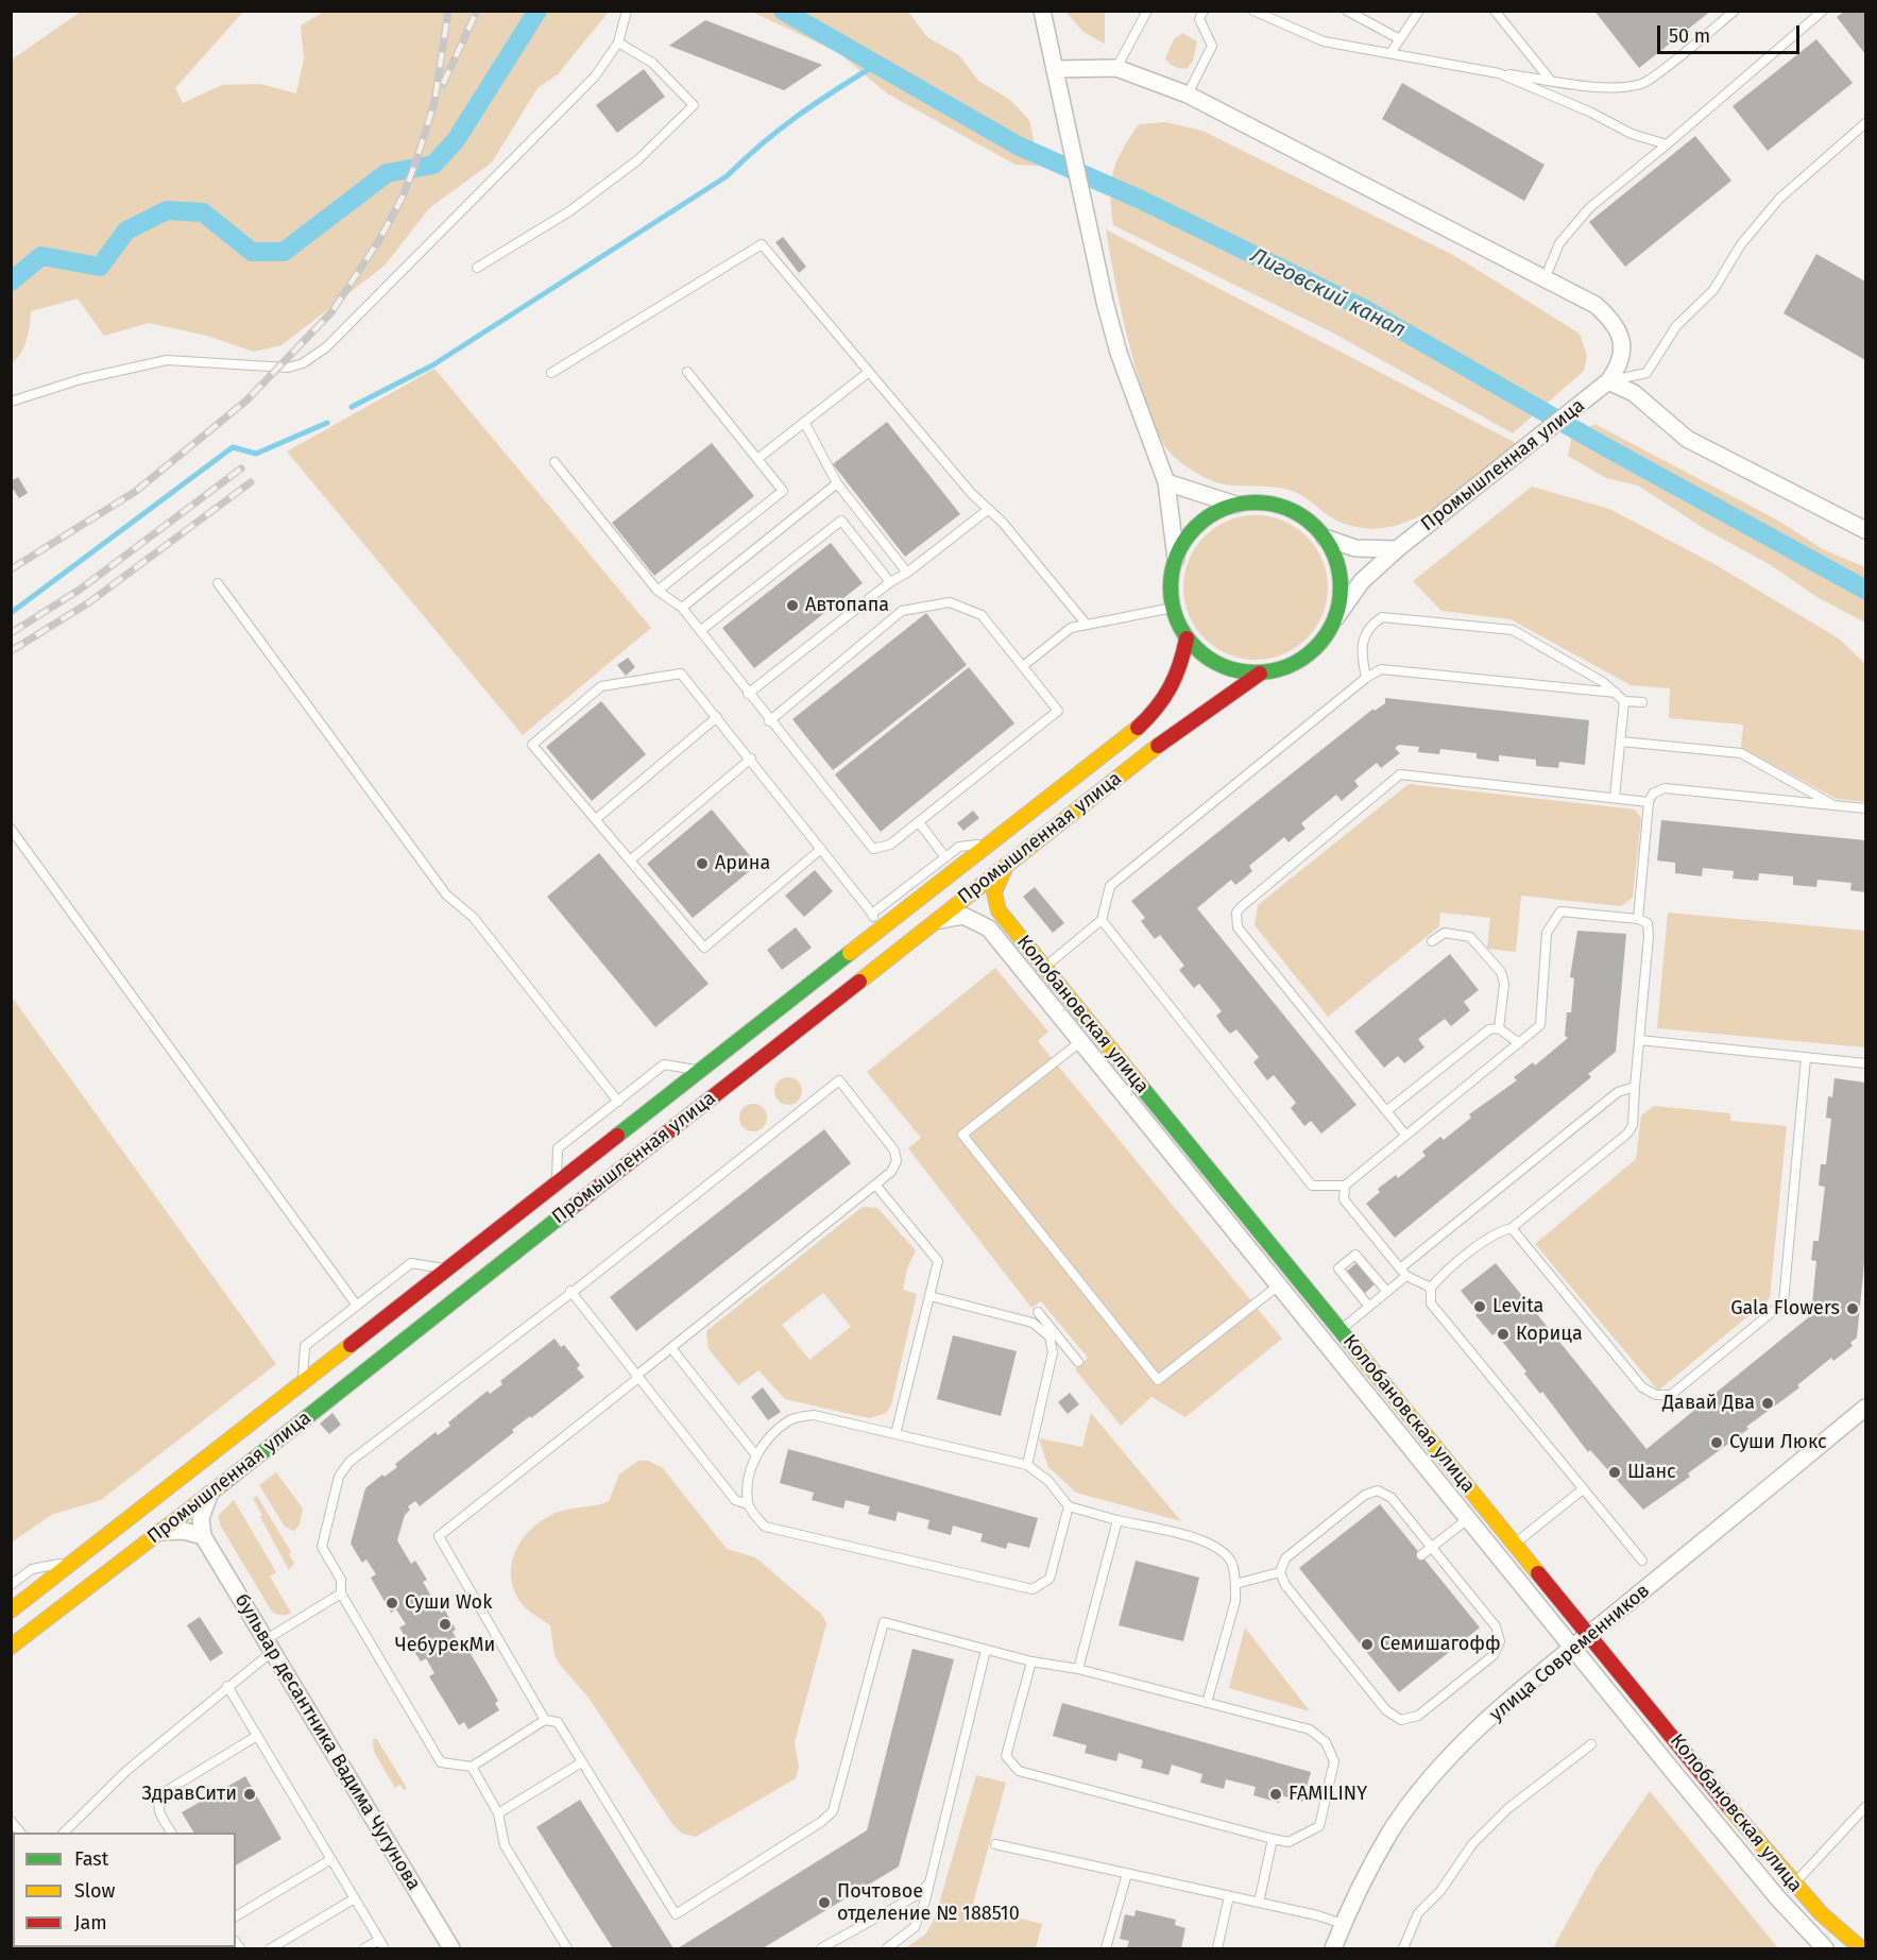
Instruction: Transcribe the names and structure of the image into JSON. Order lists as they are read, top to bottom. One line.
{"streets":{"street":["Промышленная улица","Колобановская улица","улица Современников","бульвар десантника Вадима Чугунова"]},"crossings":[["Промышленная улица","Колобановская улица"],["Колобановская улица","улица Современников"]],"water":["Лиговский канал"],"places":["Автопапа","Арина","Levita","Gala Flowers","Корица","Давай Два","Суши Люкс","Шанс","Суши Wok","ЧебурекМи","Семишагофф","ЗдравСити","FAMILINY","Почтовое отделение № 188510"],"legend":["Fast","Slow","Jam"],"scale_bar":"50 m"}
